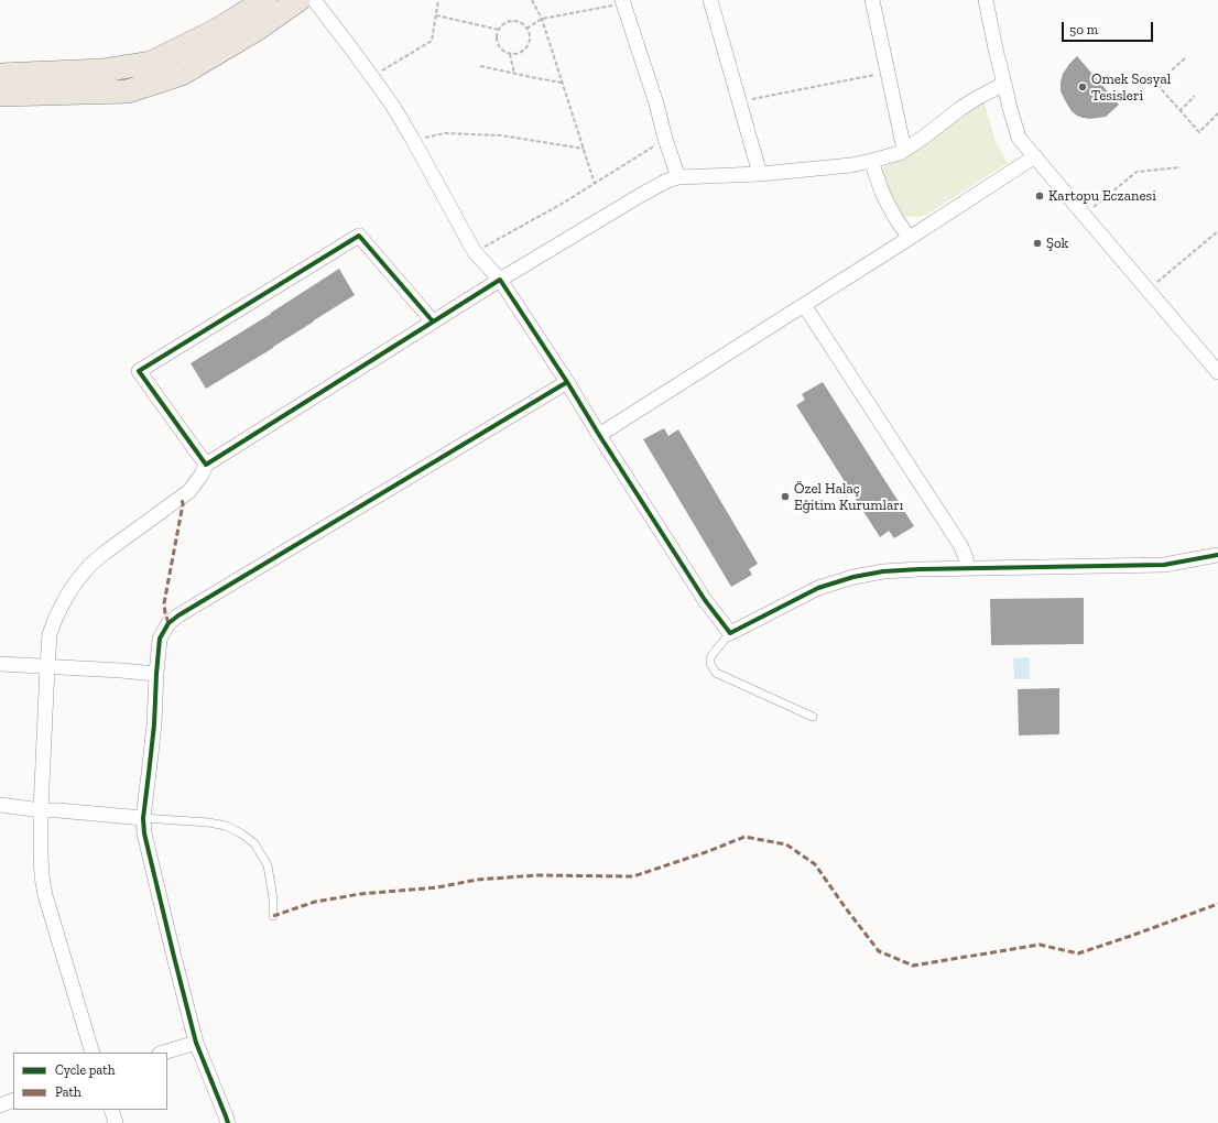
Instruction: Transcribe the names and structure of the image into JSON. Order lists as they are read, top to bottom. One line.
{"places":["Omek Sosyal Tesisleri","Kartopu Eczanesi","Şok","Özel Halaç Eğitim Kurumları"],"legend":["Cycle path","Path"],"scale_bar":"50 m"}
